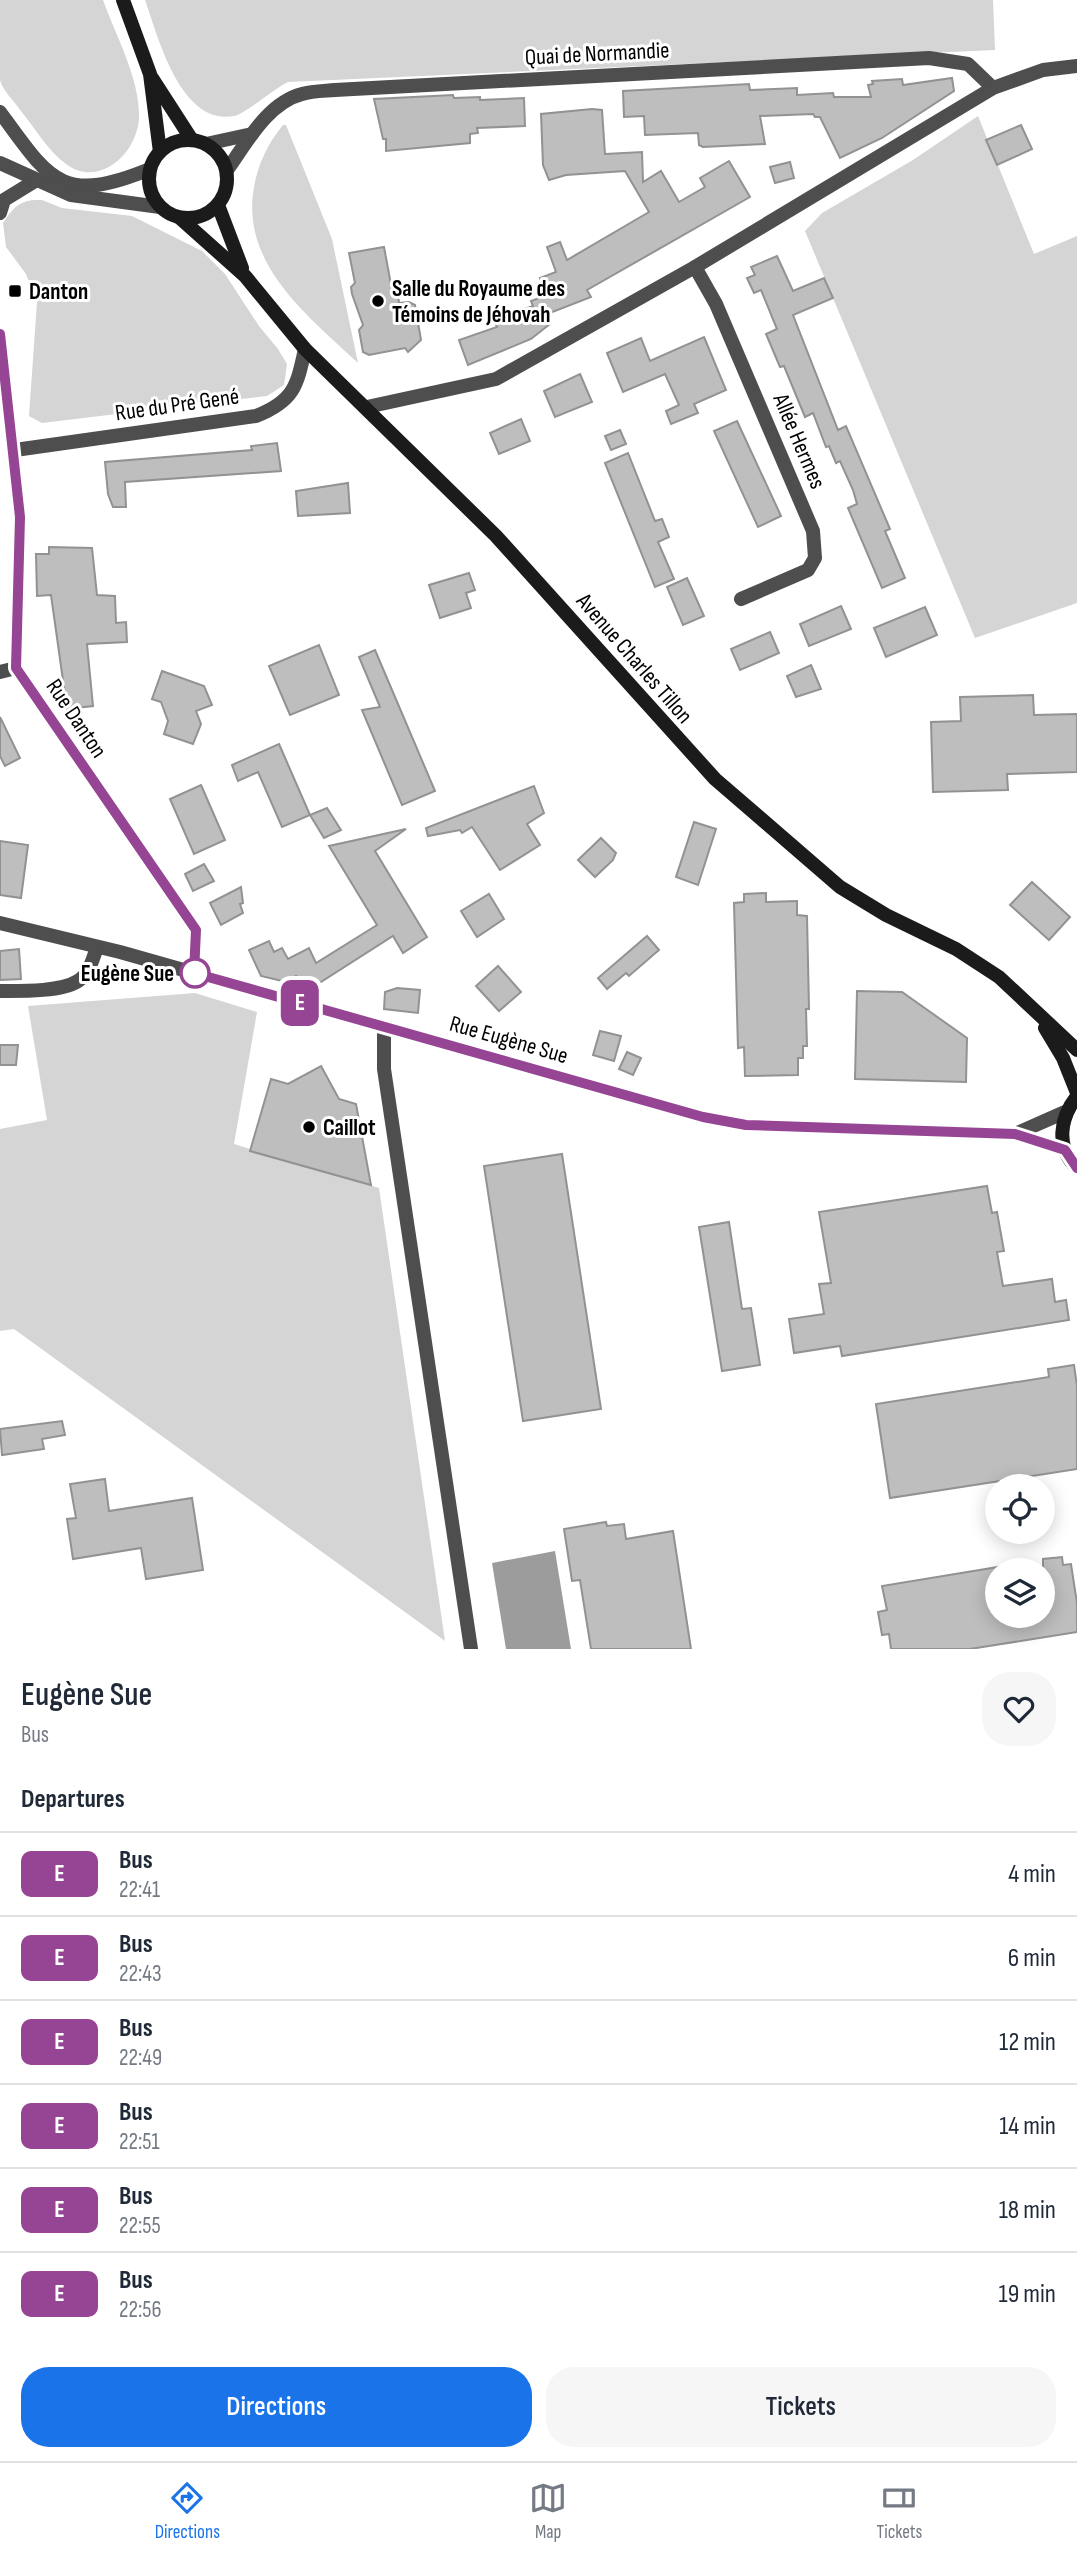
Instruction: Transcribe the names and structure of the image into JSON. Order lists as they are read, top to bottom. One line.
{"streets":{"street":["Quai de Normandie","Rue du Pré Gené","Allée Hermes","Avenue Charles Tillon","Rue Danton","Rue Eugène Sue"]},"crossings":[["Quai de Normandie","Avenue Charles Tillon"],["Rue du Pré Gené","Avenue Charles Tillon"],["Rue du Pré Gené","Rue Danton"],["Rue Danton","Rue Eugène Sue"]],"places":{"transit":["Danton"],"other":["Salle du Royaume des Témoins de Jéhovah","Eugène Sue","Caillot"]},"lines":["bus line E"],"page":{"on_map":"E","heading":[["Eugène Sue","Bus"],"Departures"],"list":[{"mark":"E","name":"Bus","note":"22:41","value":"4 min"},{"mark":"E","name":"Bus","note":"22:43","value":"6 min"},{"mark":"E","name":"Bus","note":"22:49","value":"12 min"},{"mark":"E","name":"Bus","note":"22:51","value":"14 min"},{"mark":"E","name":"Bus","note":"22:55","value":"18 min"},{"mark":"E","name":"Bus","note":"22:56","value":"19 min"}],"buttons":["Directions","Tickets"],"tabs":["Directions","Map","Tickets"]}}
